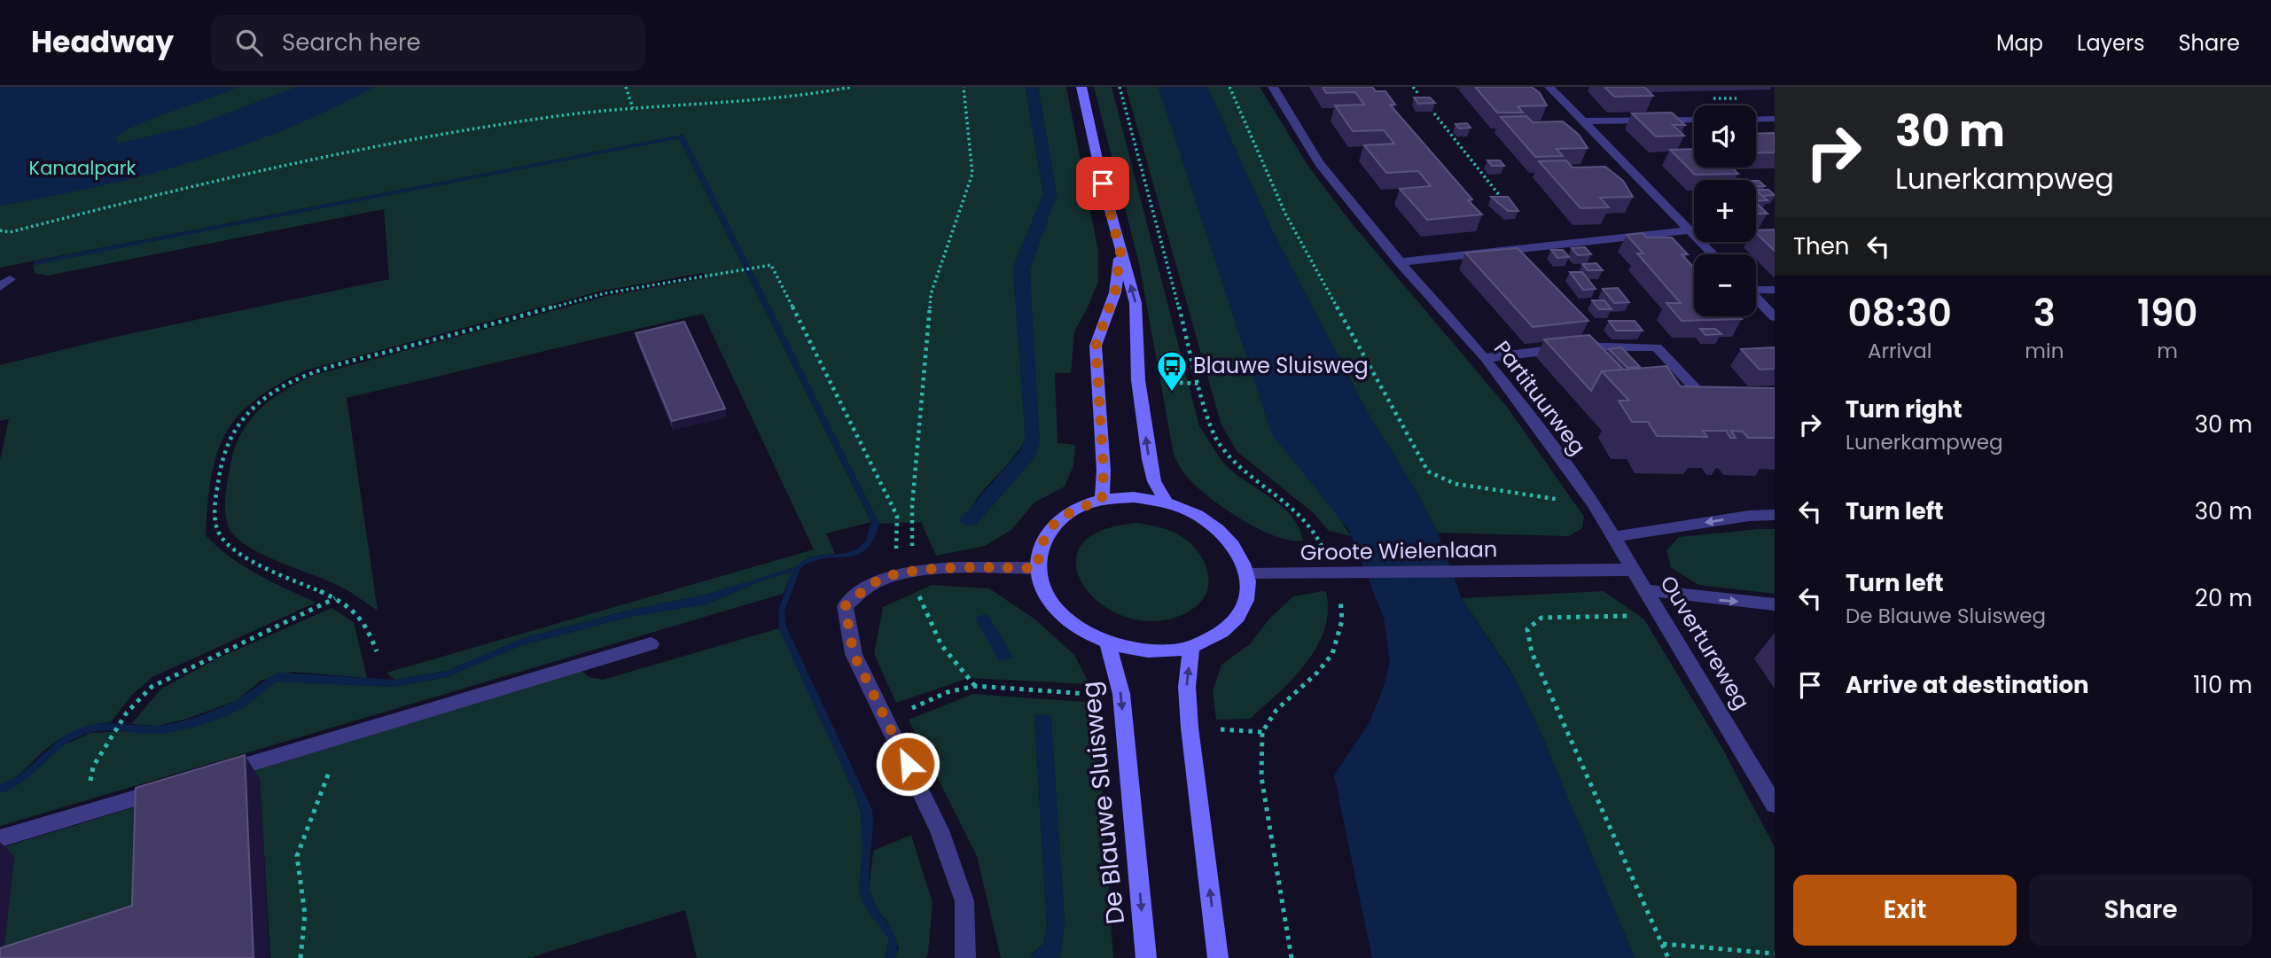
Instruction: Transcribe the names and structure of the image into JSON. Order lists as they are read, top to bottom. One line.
{"streets":{"main road":["De Blauwe Sluisweg"],"street":["Partituurweg","Groote Wielenlaan","Ouvertureweg"]},"crossings":[["Partituurweg","Groote Wielenlaan"],["Partituurweg","Ouvertureweg"],["Groote Wielenlaan","Ouvertureweg"],["Groote Wielenlaan","De Blauwe Sluisweg"]],"parks":["Kanaalpark"],"places":{"bus stop":["Blauwe Sluisweg"]},"page":{"header":"Headway","search":"Search here","nav":["Map","Layers","Share"],"turn":["30 m","Lunerkampweg"],"map_buttons":["+","−"],"then":"Then","eta":["08:30","Arrival","3","min","190","m"],"list":[{"name":"Turn right","note":"Lunerkampweg","value":"30 m"},{"name":"Turn left","value":"30 m"},{"name":"Turn left","note":"De Blauwe Sluisweg","value":"20 m"},{"name":"Arrive at destination","value":"110 m"}],"buttons":["Exit","Share"]}}
